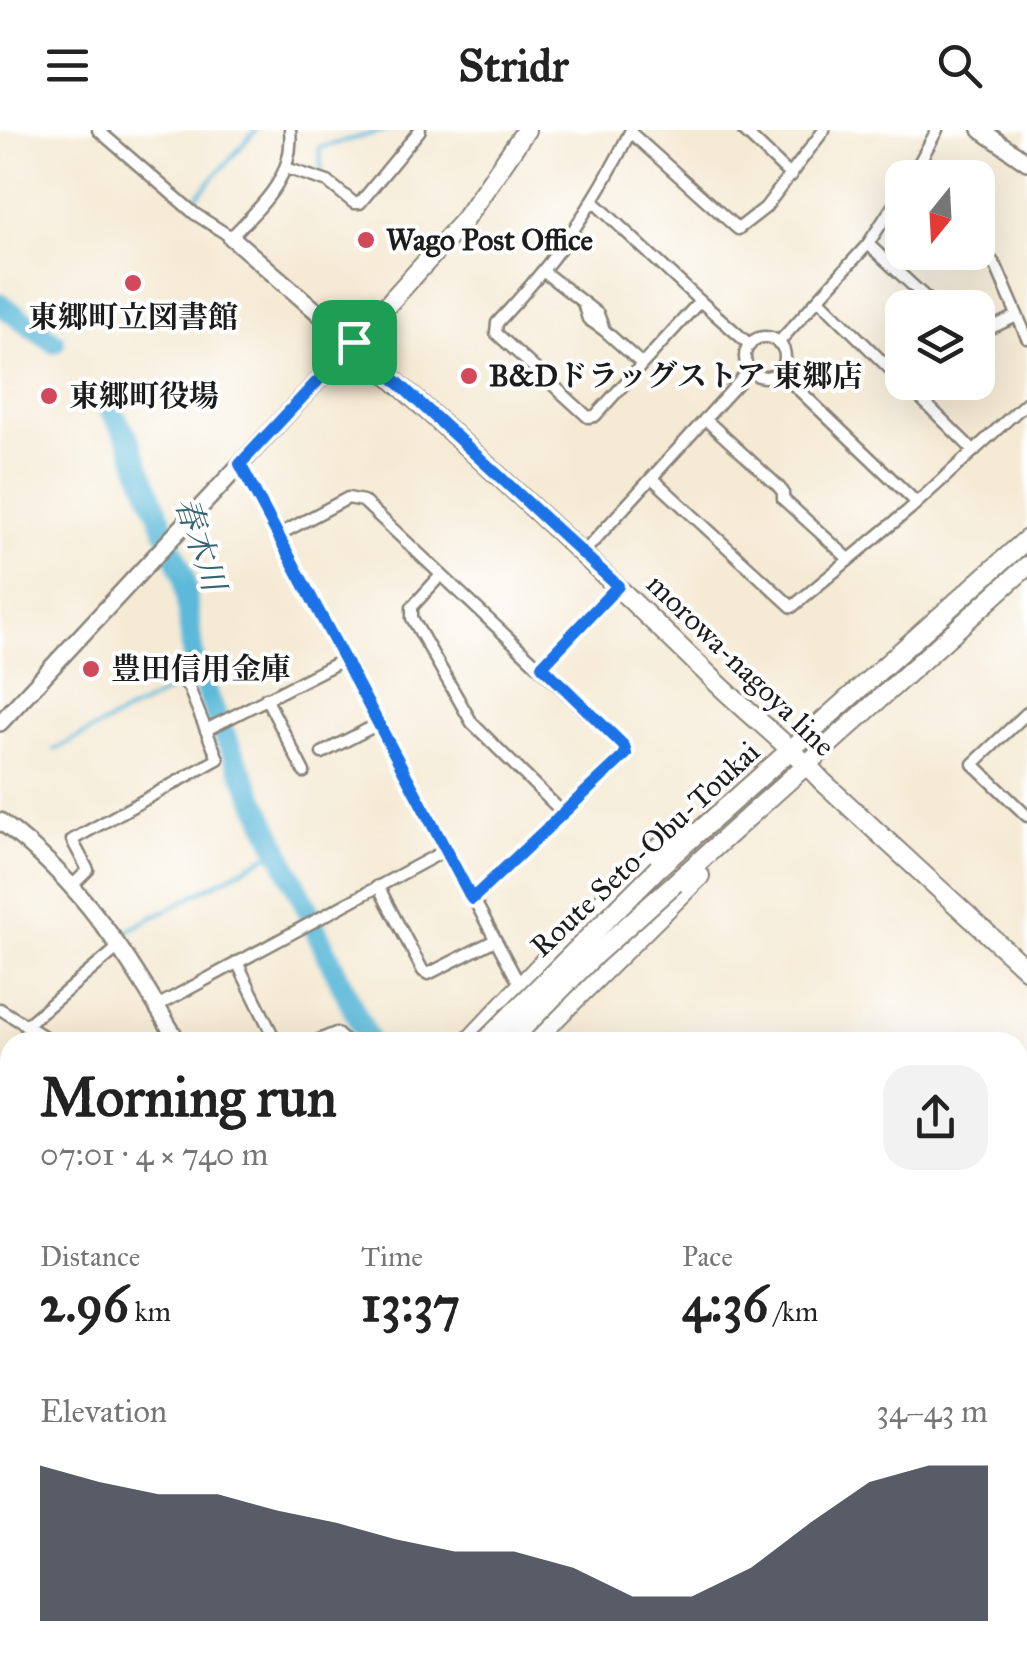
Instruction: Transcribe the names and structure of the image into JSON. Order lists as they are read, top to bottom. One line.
{"streets":{"main road":["morowa-nagoya line","Route Seto-Obu-Toukai"]},"crossings":[["morowa-nagoya line","Route Seto-Obu-Toukai"]],"water":["春木川"],"places":["Wago Post Office","東郷町立図書館","B&Dドラッグストア 東郷店","東郷町役場","豊田信用金庫"],"north":"bottom","page":{"header":"Stridr","heading":["Morning run","07:01 · 4 × 740 m"],"stats":[["Distance","2.96 km"],["Time","13:37"],["Pace","4:36 /km"]],"chart":["Elevation","34–43 m"]}}
